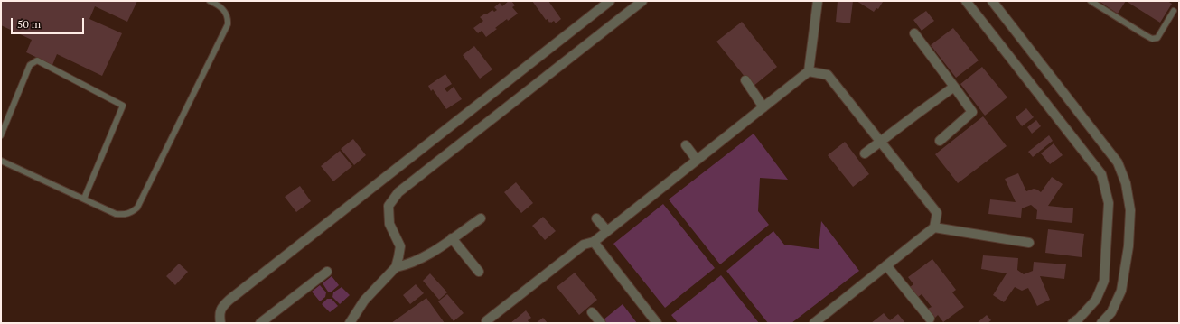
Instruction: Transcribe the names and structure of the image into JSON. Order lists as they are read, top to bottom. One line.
{"scale_bar":"50 m"}
